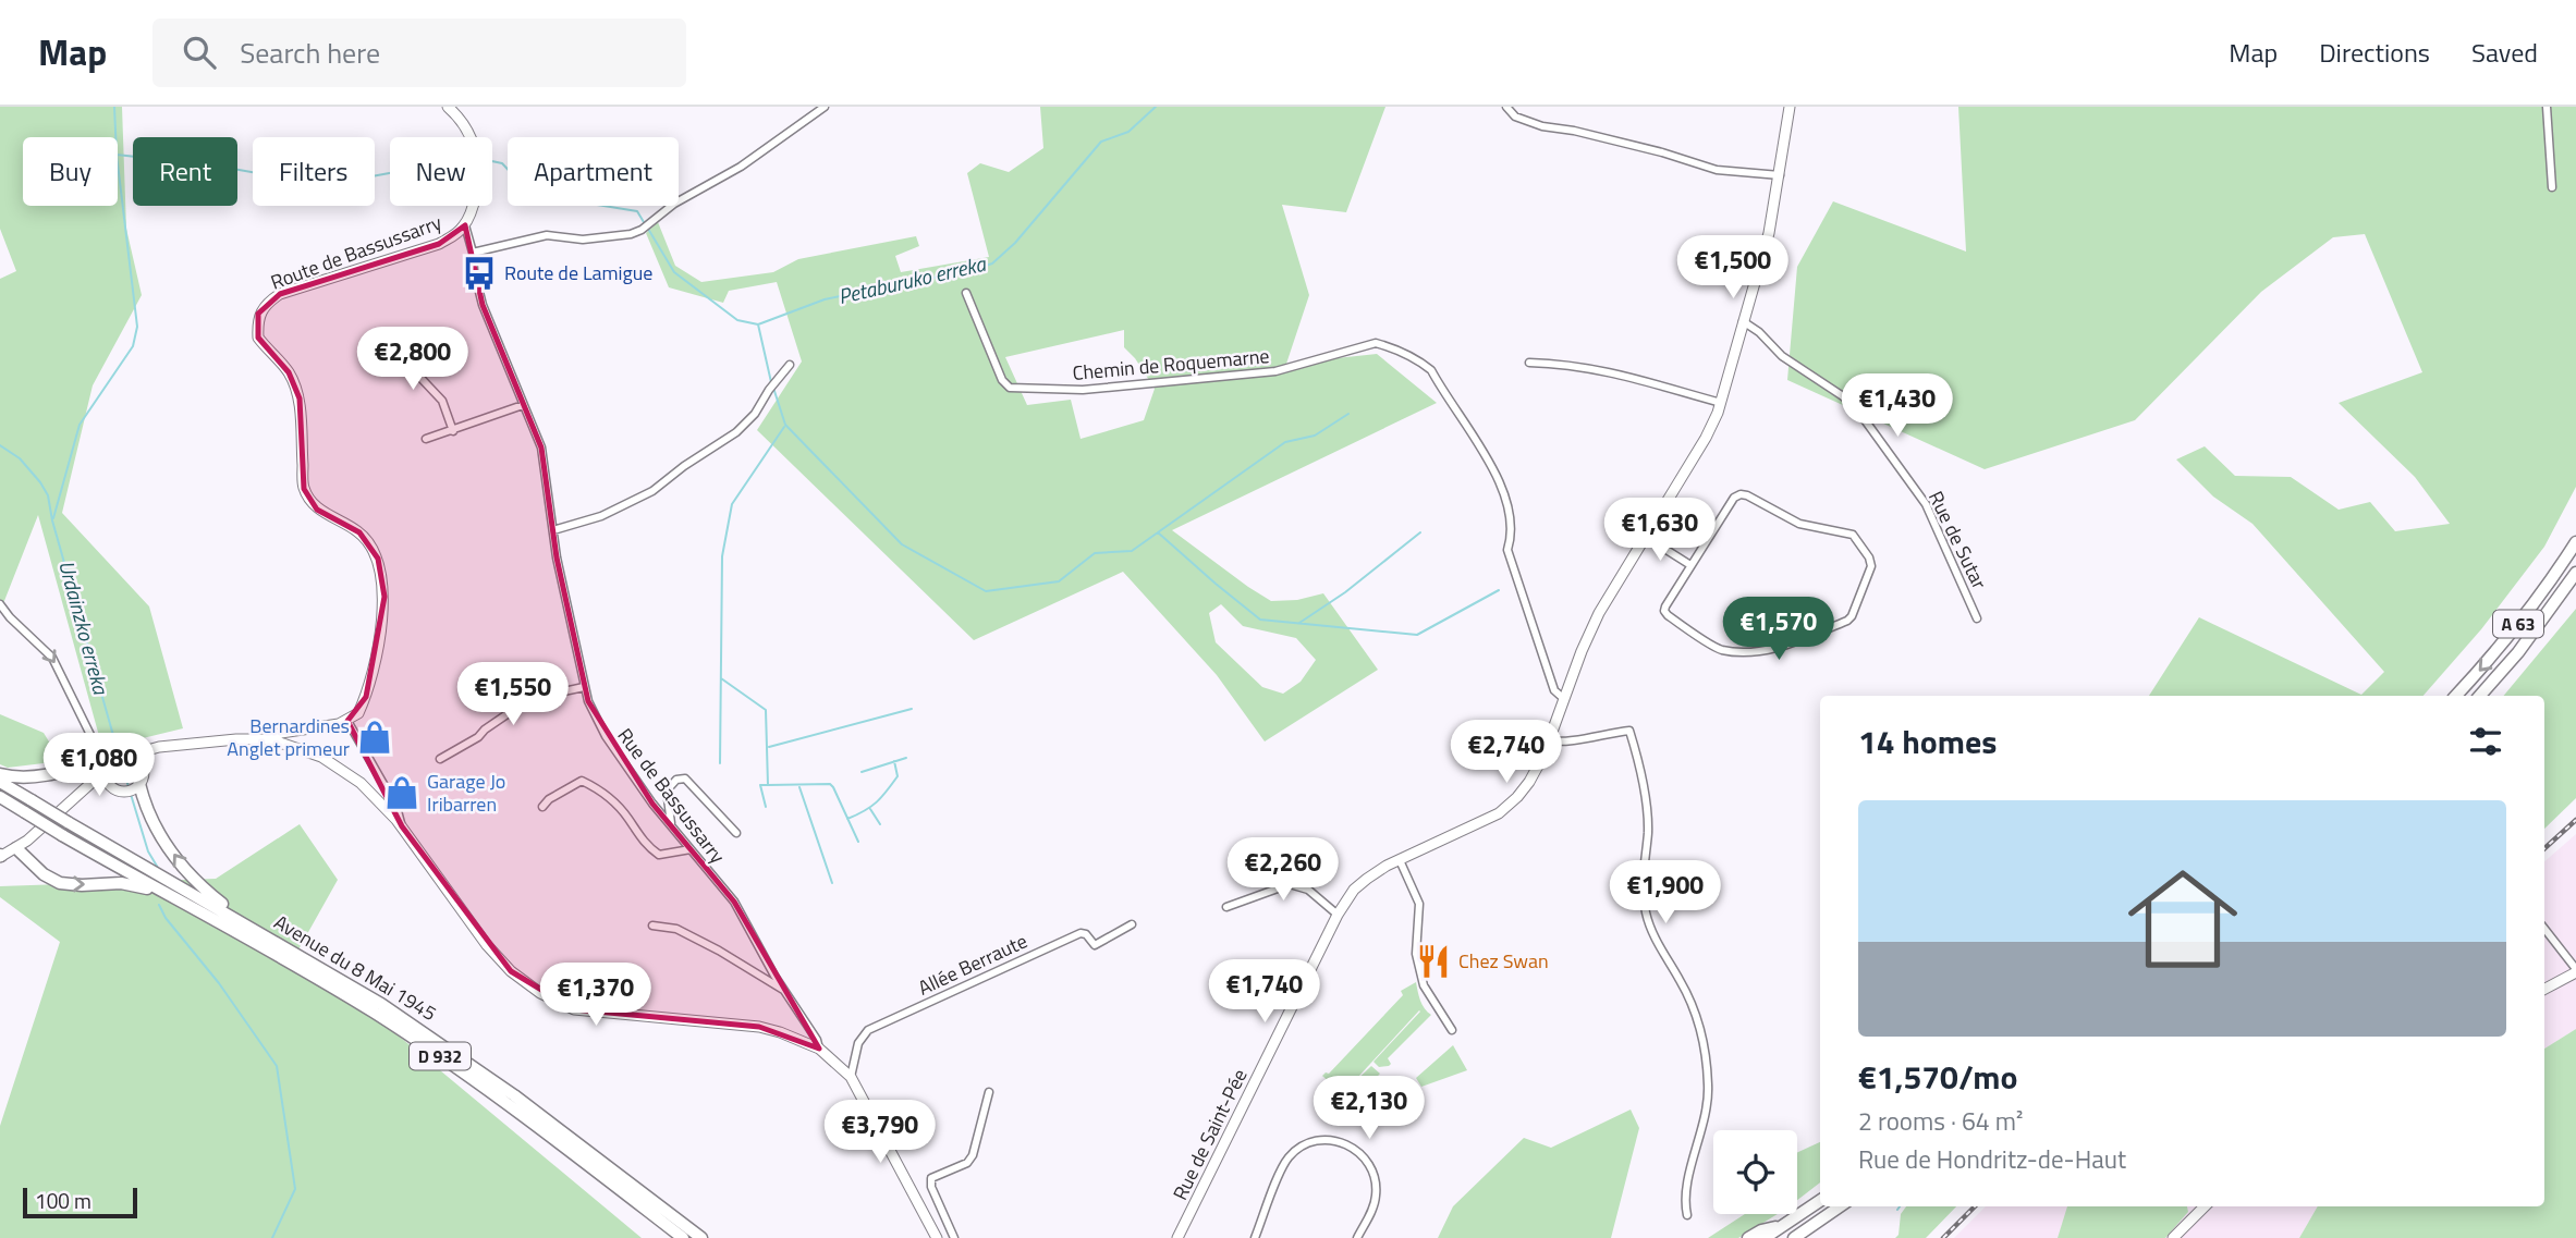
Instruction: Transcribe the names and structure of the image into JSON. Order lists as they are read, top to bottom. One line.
{"streets":{"highway":["A 63","Avenue du 8 Mai 1945","D 932"],"street":["Route de Bassussarry","Chemin de Roquemarne","Rue de Sutar","Rue de Bassussarry","Allée Berraute","Rue de Saint-Pée"]},"crossings":[["Chemin de Roquemarne","Rue de Saint-Pée"],["Avenue du 8 Mai 1945","D 932"]],"water":["Petaburuko erreka","Urdainzko erreka"],"places":{"bus stop":["Route de Lamigue"],"shop":["Bernardines Anglet primeur","Garage Jo Iribarren"],"restaurant":["Chez Swan"]},"scale_bar":"100 m","page":{"header":"Map","search":"Search here","nav":["Map","Directions","Saved"],"chip":["Buy","Rent","Filters","New","Apartment"],"price":["€1,500","€2,800","€1,430","€1,630","€1,570","€1,550","€2,740","€1,080","€2,260","€1,900","€1,740","€1,370","€2,130","€3,790"],"heading":"14 homes","list":[{"name":"€1,570/mo","note":"2 rooms · 64 m² · Rue de Hondritz-de-Haut"}],"scale":"100 m"}}
